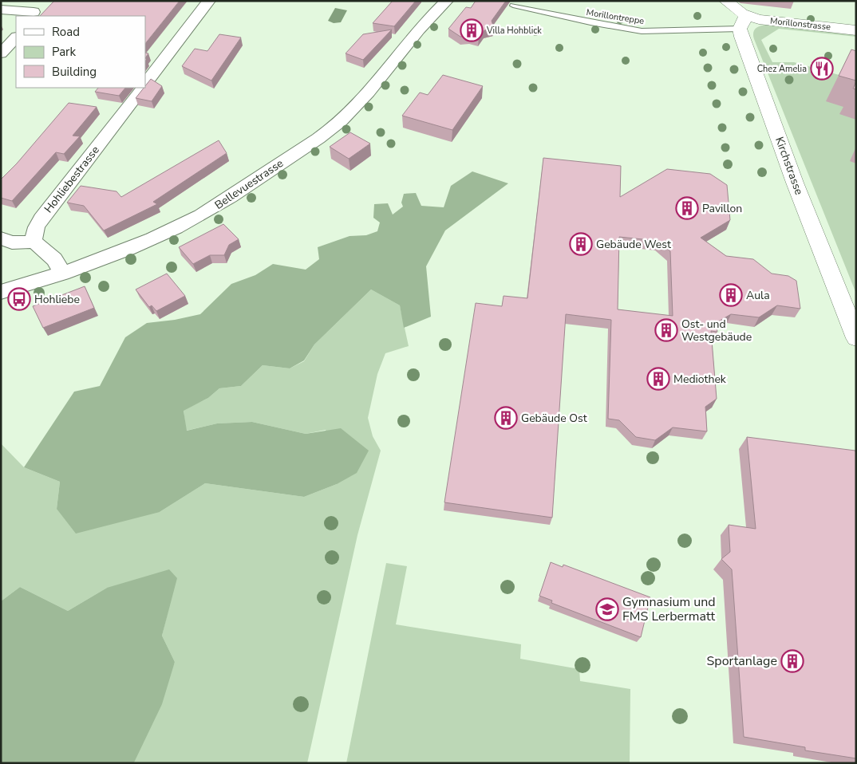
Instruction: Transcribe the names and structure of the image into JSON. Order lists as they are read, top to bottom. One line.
{"streets":{"street":["Morillonstrasse","Kirchstrasse","Hohliebestrasse","Bellevuestrasse"],"lane":["Morillontreppe"]},"crossings":[["Morillontreppe","Morillonstrasse"],["Morillontreppe","Kirchstrasse"],["Morillonstrasse","Kirchstrasse"]],"places":{"building":["Villa Hohblick","Pavillon","Gebäude West","Aula","Ost- und Westgebäude","Mediothek","Gebäude Ost","Sportanlage"],"restaurant":["Chez Amelia"],"bus stop":["Hohliebe"],"school or university":["Gymnasium und FMS Lerbermatt"]},"legend":["Road","Park","Building"]}
